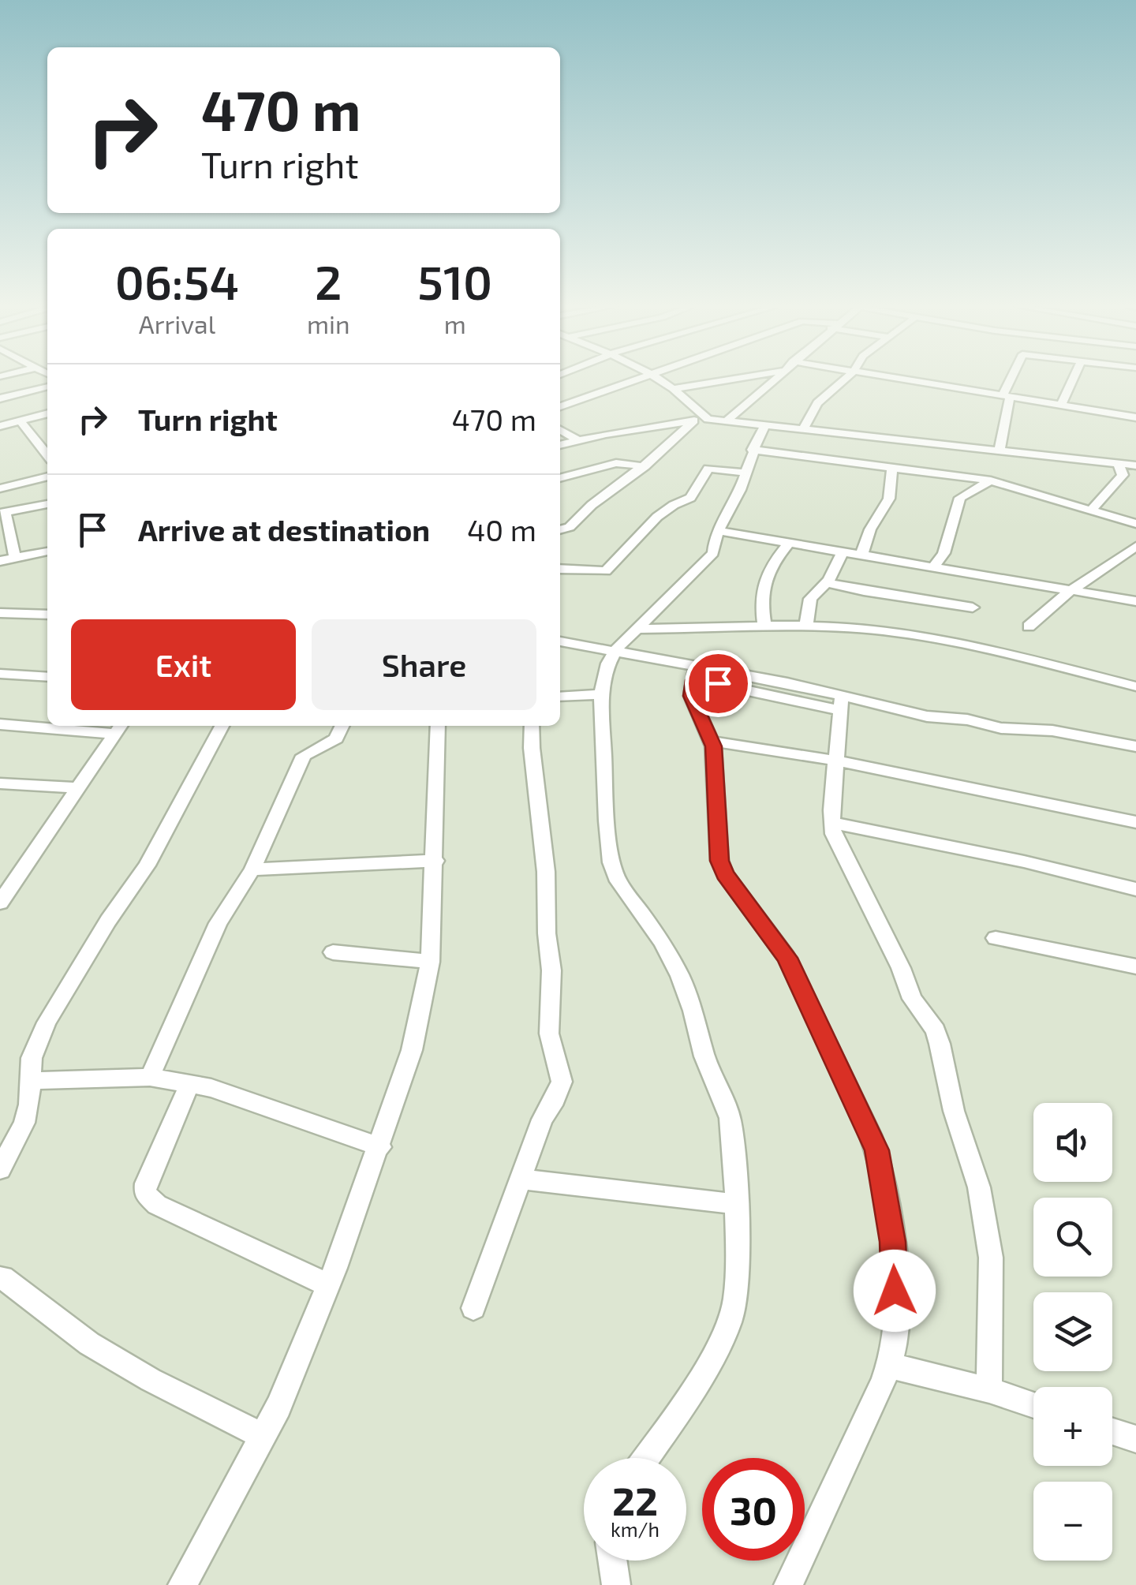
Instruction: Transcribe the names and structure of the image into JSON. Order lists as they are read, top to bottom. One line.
{"page":{"turn":["470 m","Turn right"],"eta":["06:54","Arrival","2","min","510","m"],"list":[{"name":"Turn right","value":"470 m"},{"name":"Arrive at destination","value":"40 m"}],"buttons":["Exit","Share"],"map_buttons":["+","−"],"speed":"22 km/h","limit":"30"}}
